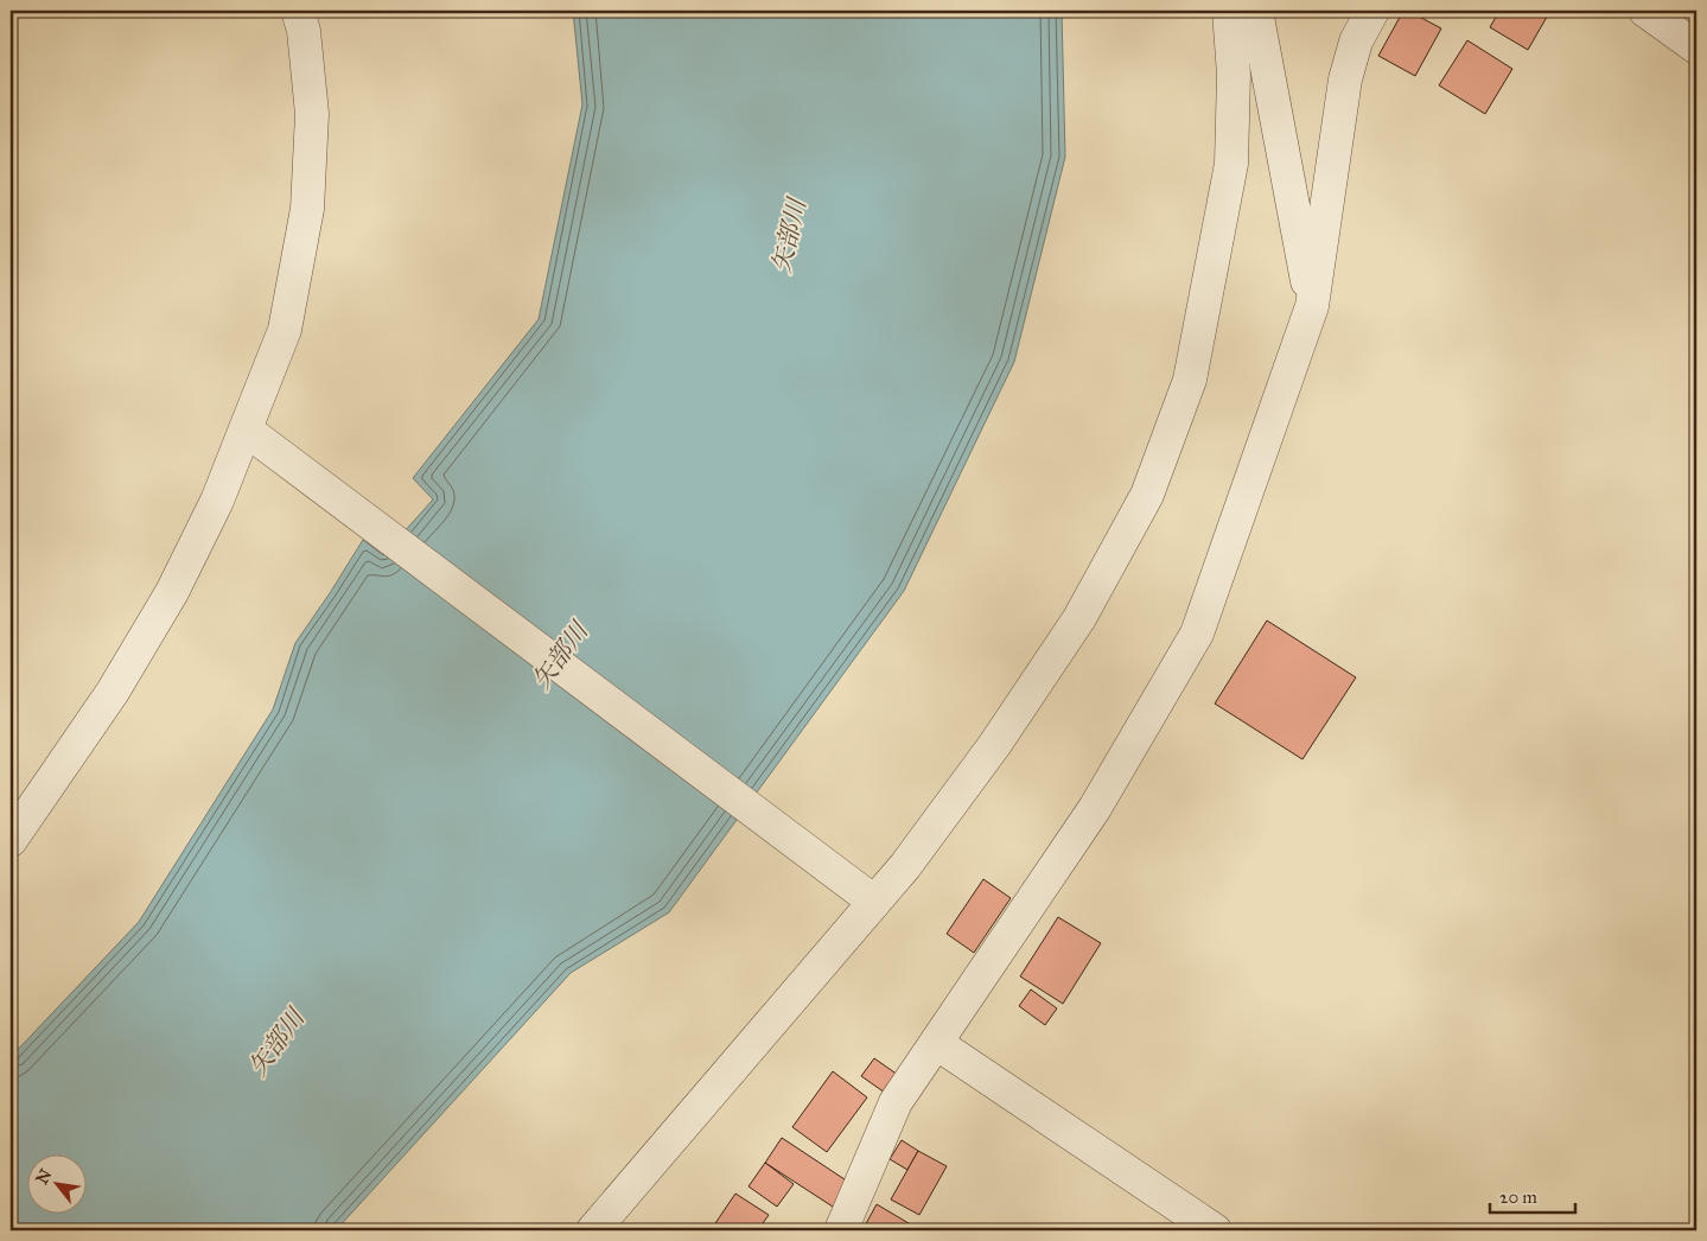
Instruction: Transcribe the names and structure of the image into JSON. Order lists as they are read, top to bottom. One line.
{"water":["矢部川"],"scale_bar":"20 m","north":"top left"}
